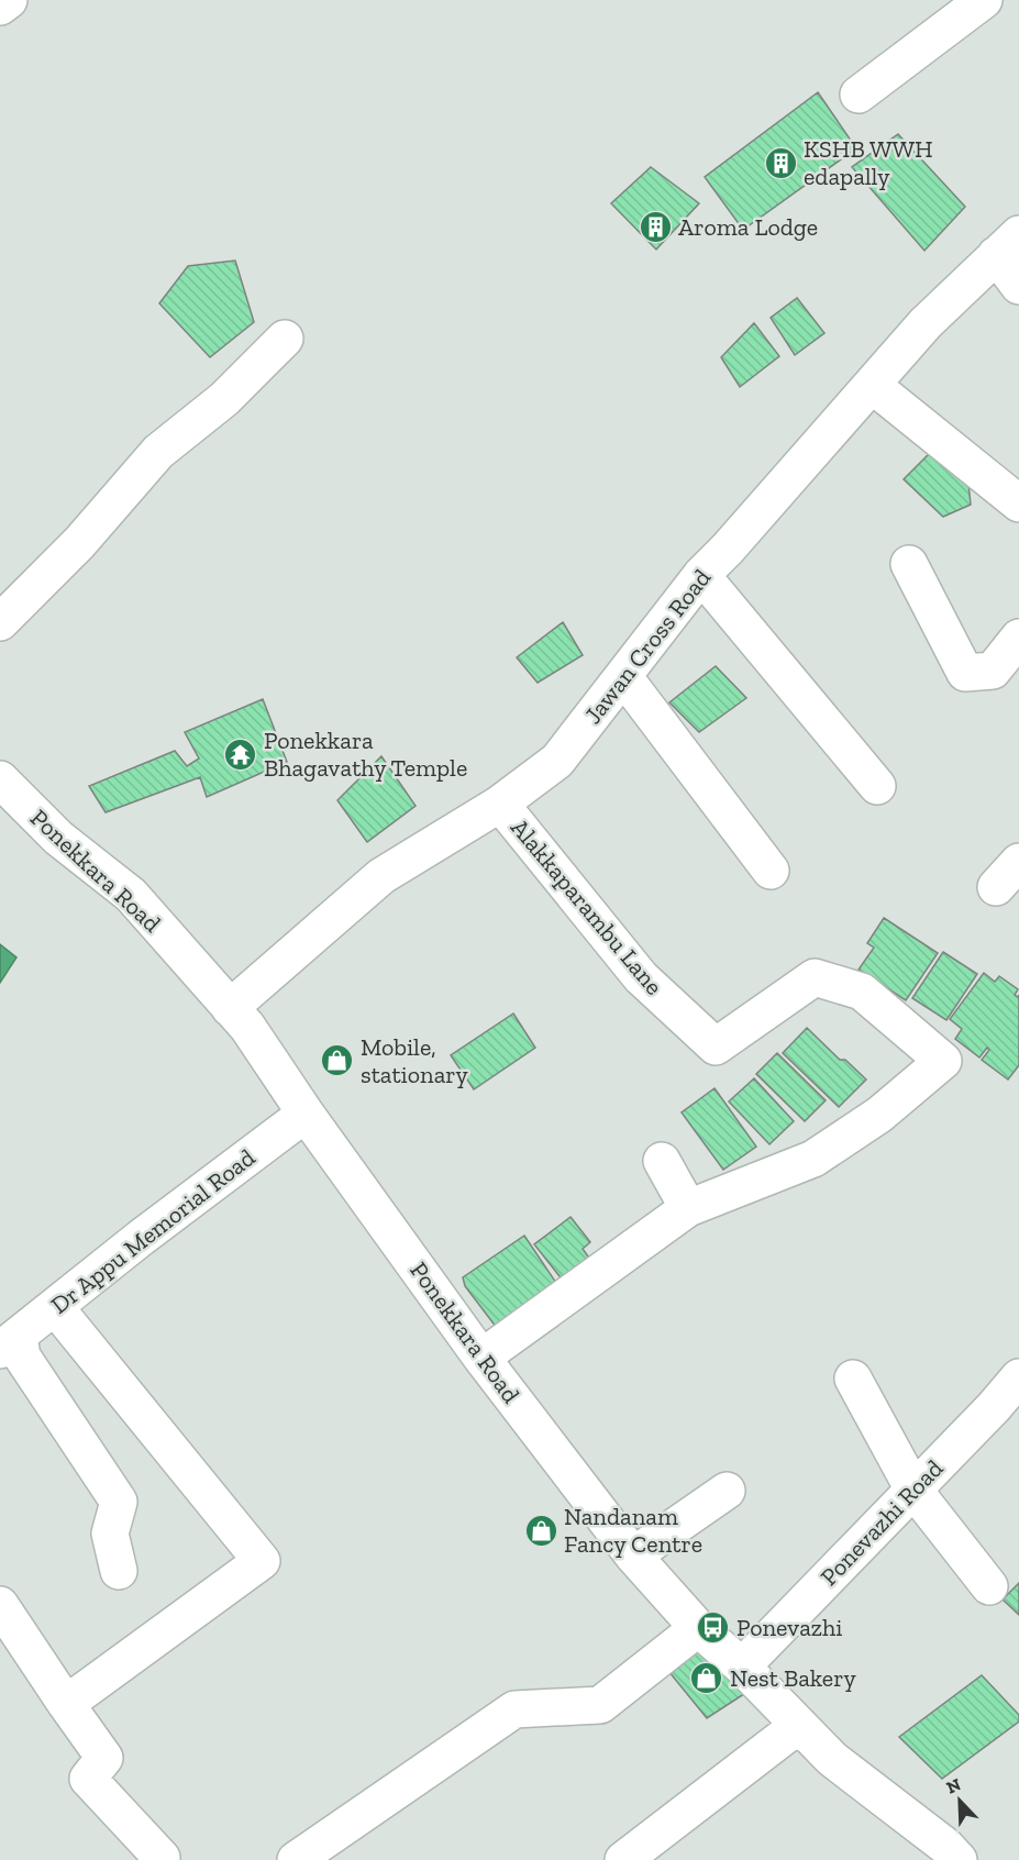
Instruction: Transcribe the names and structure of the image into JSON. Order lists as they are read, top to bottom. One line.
{"streets":{"street":["Jawan Cross Road","Ponekkara Road","Alakkaparambu Lane","Dr Appu Memorial Road","Ponevazhi Road"]},"crossings":[["Jawan Cross Road","Ponekkara Road"],["Jawan Cross Road","Alakkaparambu Lane"],["Ponekkara Road","Dr Appu Memorial Road"],["Ponekkara Road","Ponevazhi Road"]],"places":{"building":["KSHB WWH edapally","Aroma Lodge"],"temple":["Ponekkara Bhagavathy Temple"],"shop":["Mobile, stationary","Nandanam Fancy Centre","Nest Bakery"],"bus stop":["Ponevazhi"]},"north":"top left"}
